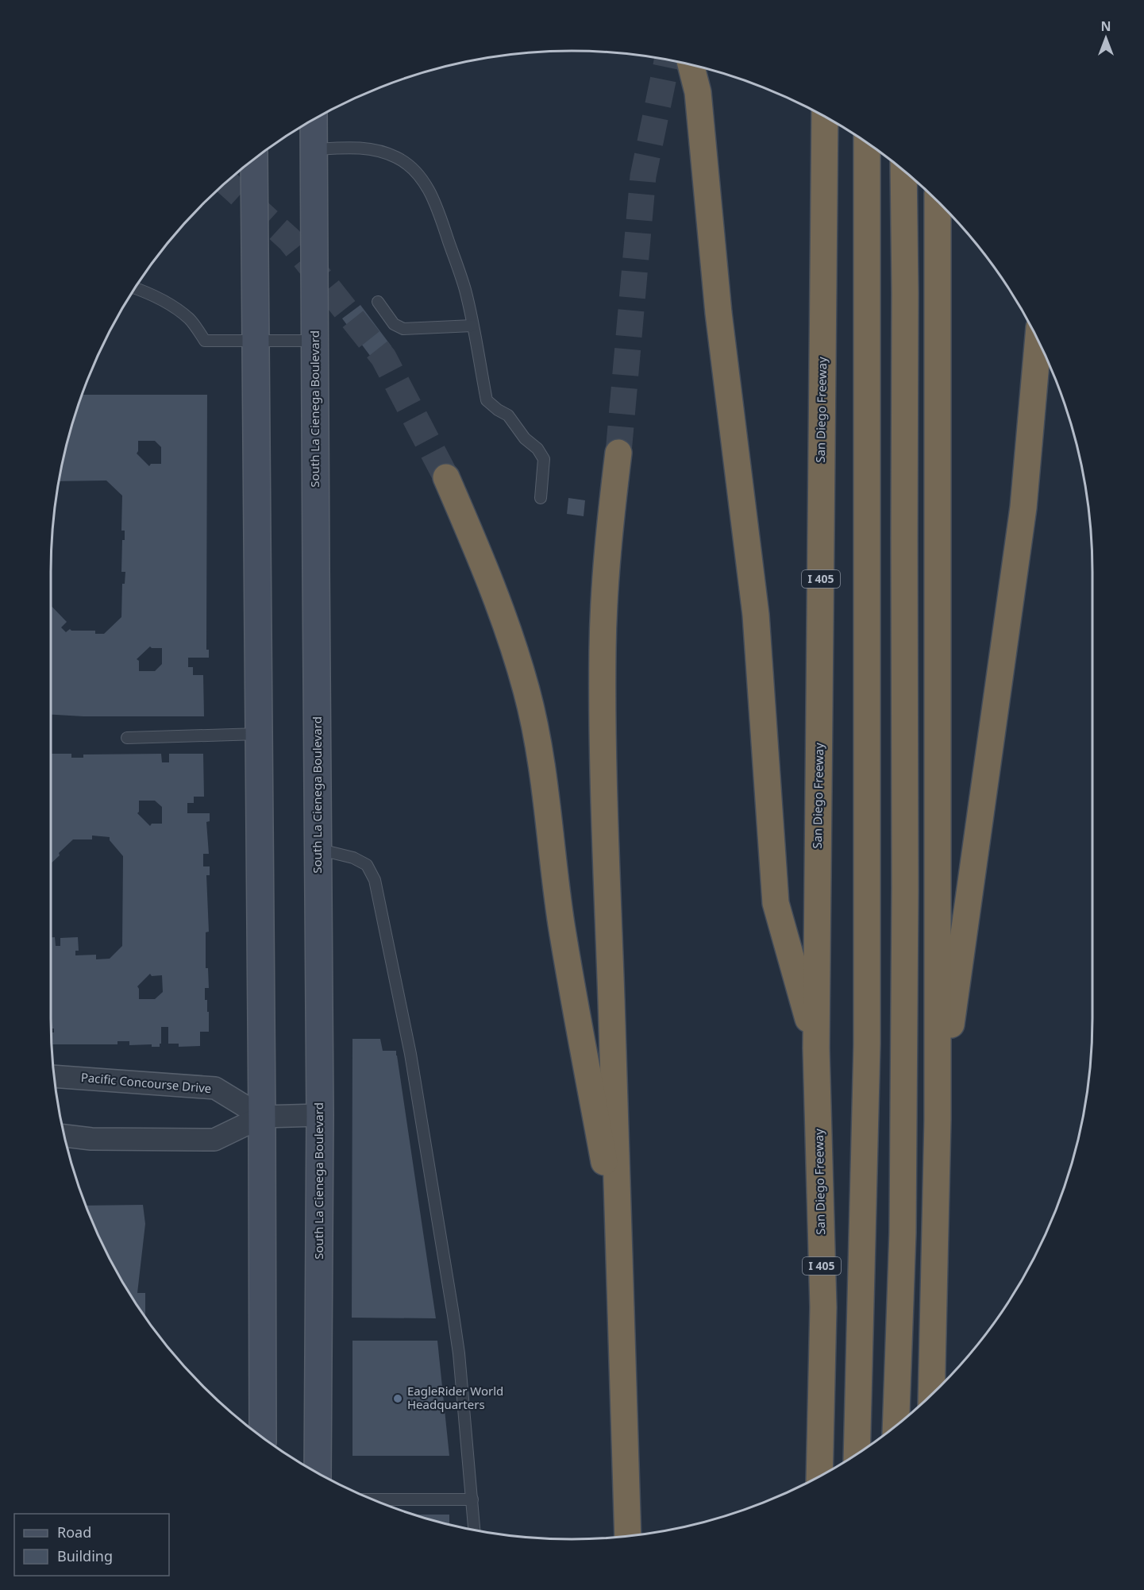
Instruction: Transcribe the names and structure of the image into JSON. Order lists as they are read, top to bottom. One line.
{"streets":{"highway":["San Diego Freeway","I 405"],"main road":["South La Cienega Boulevard"],"street":["Pacific Concourse Drive"]},"places":["EagleRider World Headquarters"],"legend":["Road","Building"],"north":"top"}
